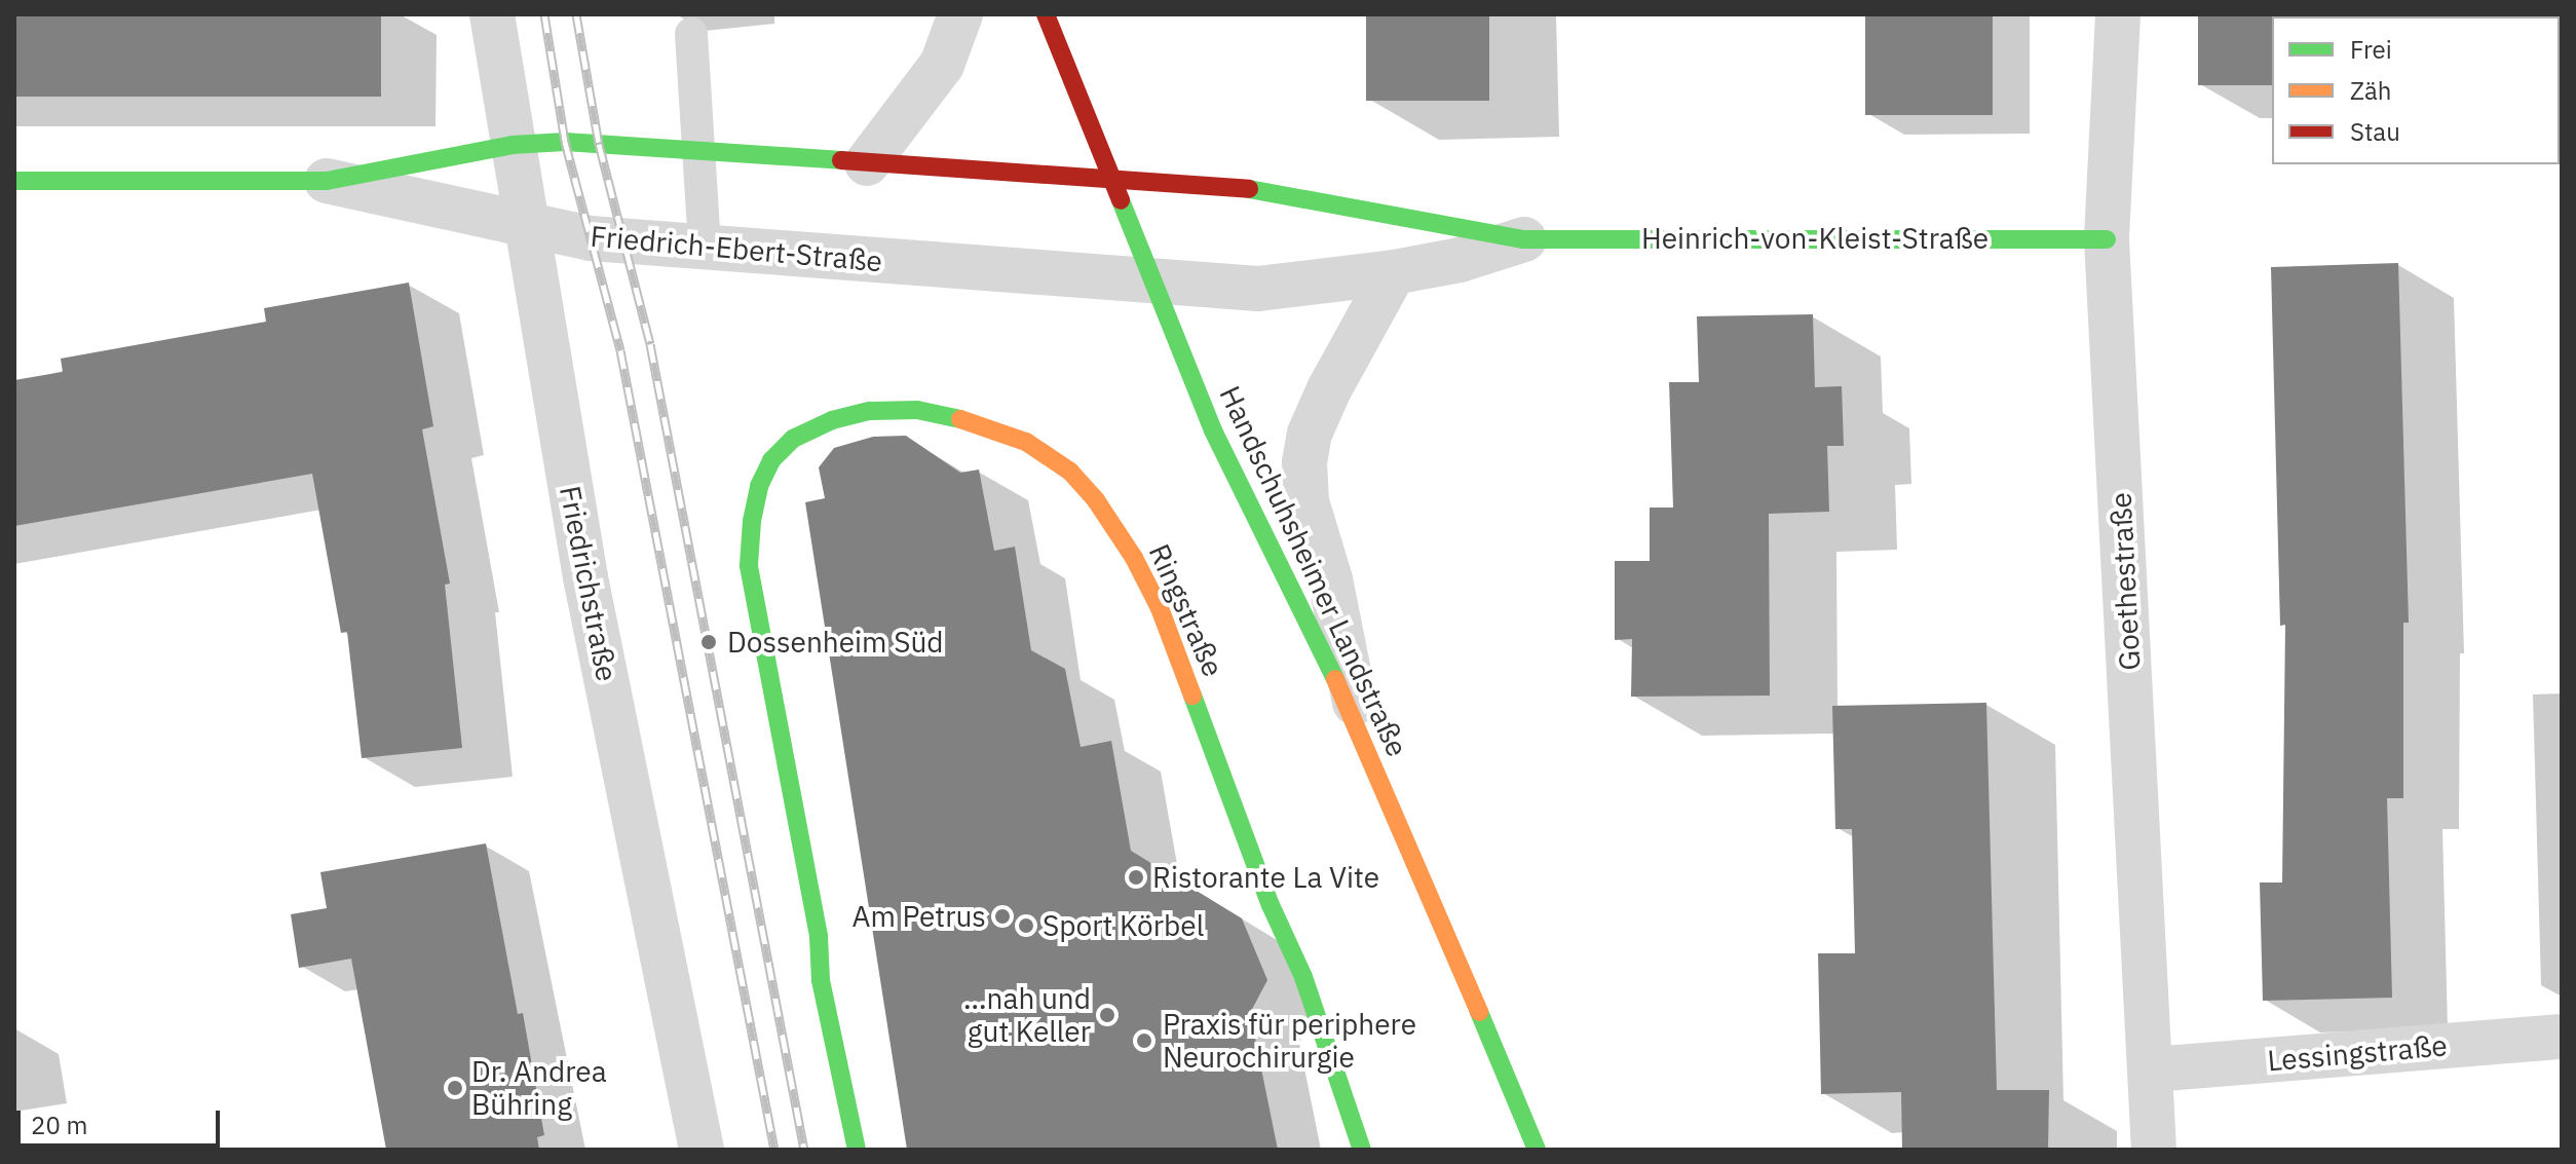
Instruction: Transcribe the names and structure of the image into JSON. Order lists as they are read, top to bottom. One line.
{"streets":{"street":["Heinrich-von-Kleist-Straße","Friedrich-Ebert-Straße","Handschuhsheimer Landstraße","Goethestraße","Friedrichstraße","Ringstraße","Lessingstraße"]},"crossings":[["Heinrich-von-Kleist-Straße","Friedrich-Ebert-Straße"],["Heinrich-von-Kleist-Straße","Handschuhsheimer Landstraße"],["Heinrich-von-Kleist-Straße","Goethestraße"],["Friedrich-Ebert-Straße","Handschuhsheimer Landstraße"],["Friedrich-Ebert-Straße","Friedrichstraße"],["Goethestraße","Lessingstraße"]],"places":["Dossenheim Süd","Ristorante La Vite","Am Petrus","Sport Körbel","…nah und gut Keller","Praxis für periphere Neurochirurgie","Dr. Andrea Bühring"],"legend":["Frei","Zäh","Stau"],"scale_bar":"20 m"}
